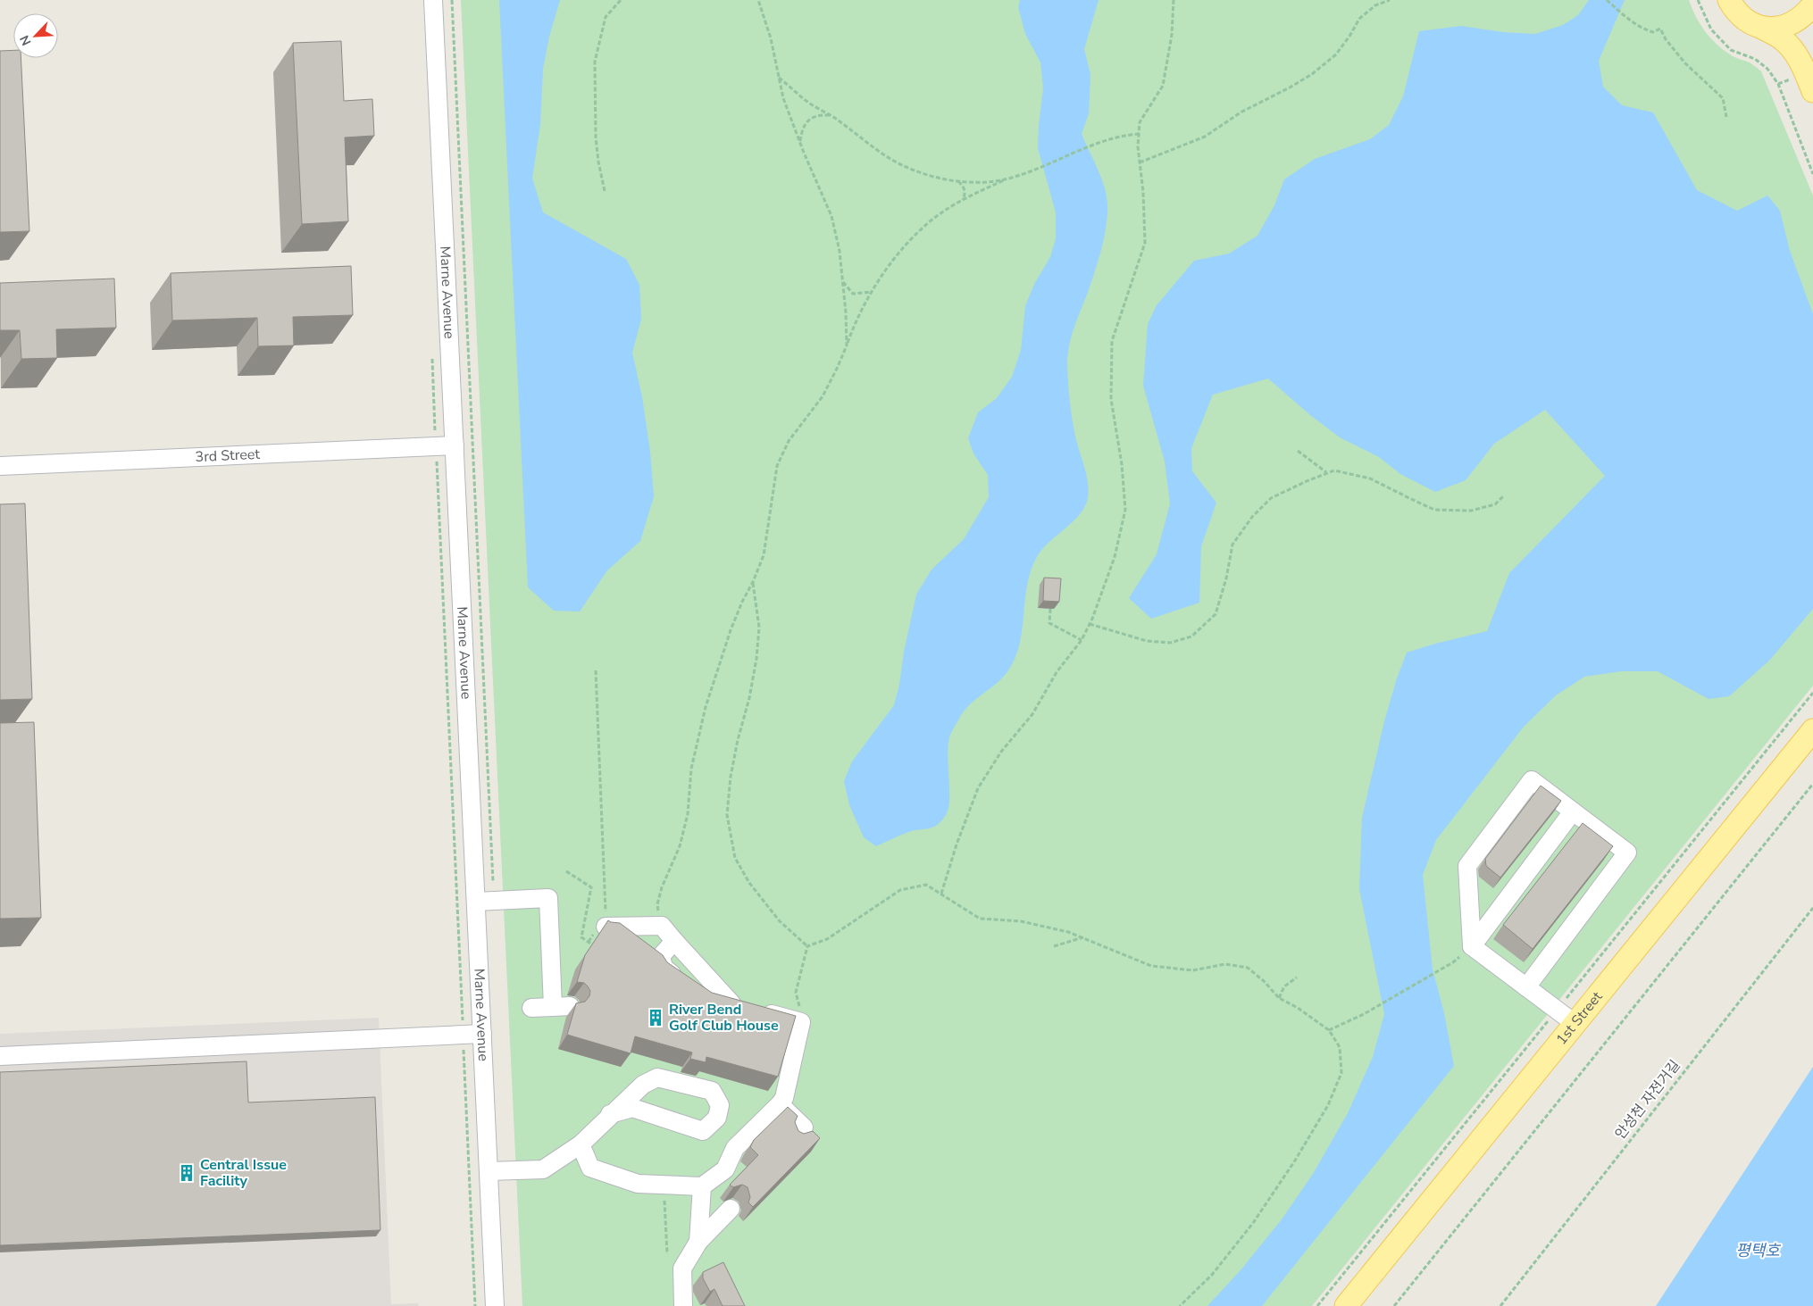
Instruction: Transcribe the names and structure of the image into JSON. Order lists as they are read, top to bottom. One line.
{"streets":{"main road":["1st Street"],"street":["Marne Avenue","3rd Street"],"path":["안성천 자전거길"]},"crossings":[["Marne Avenue","3rd Street"]],"water":["평택호"],"places":{"building":["River Bend Golf Club House","Central Issue Facility"]},"north":"bottom left"}
